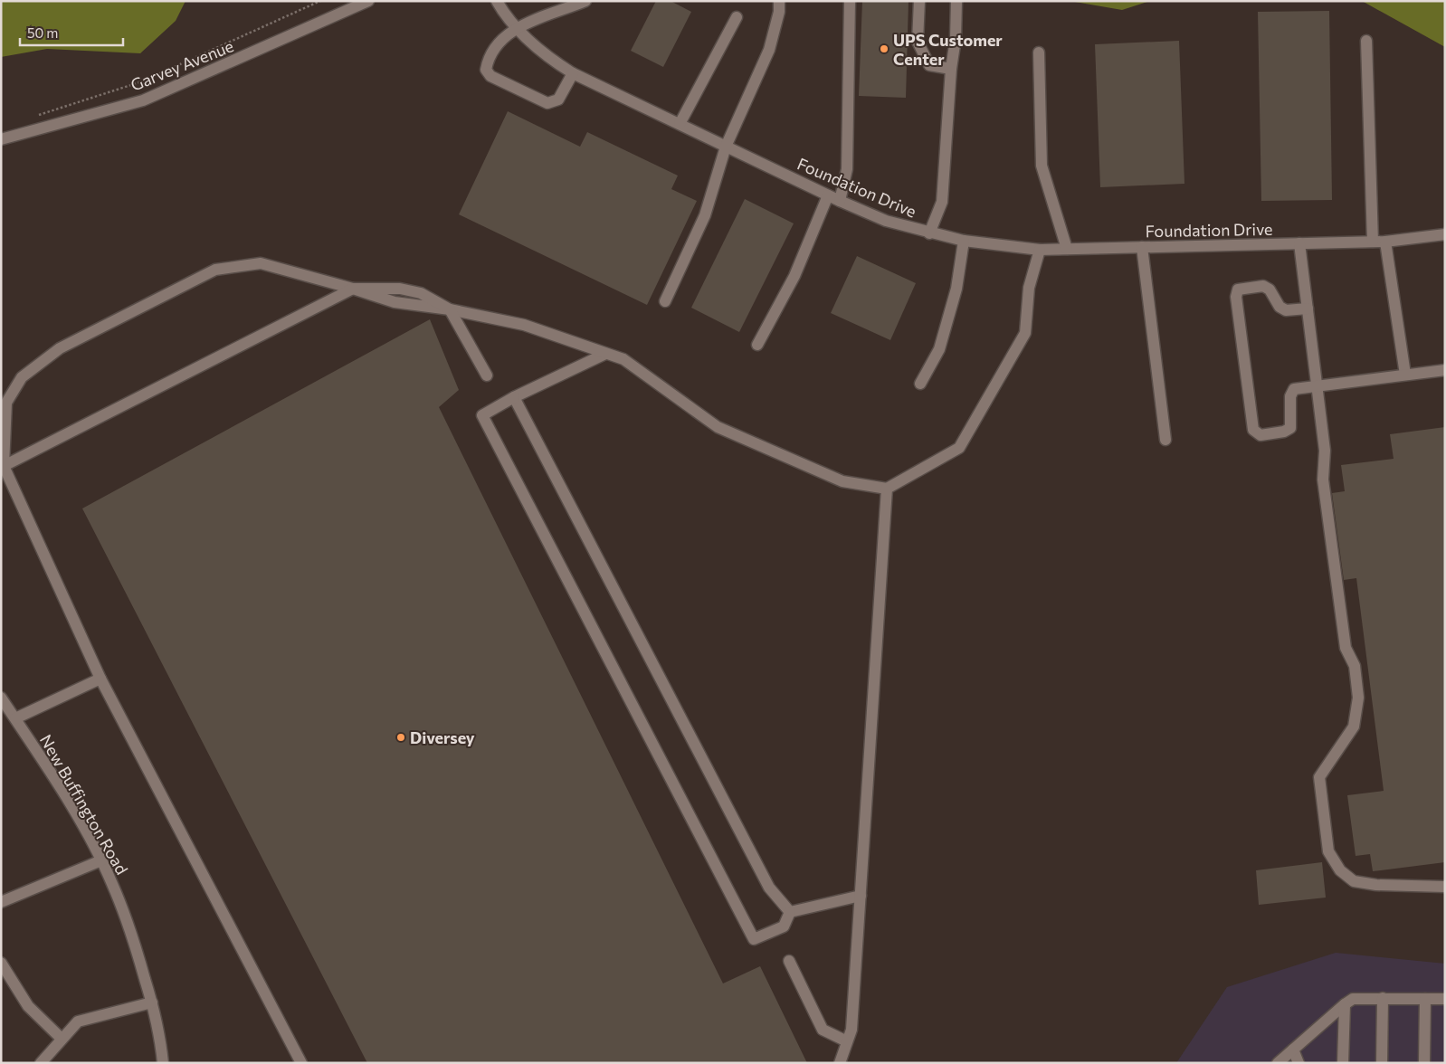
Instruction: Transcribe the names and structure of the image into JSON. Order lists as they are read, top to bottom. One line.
{"streets":{"street":["Garvey Avenue","Foundation Drive","New Buffington Road"]},"places":["UPS Customer Center","Diversey"],"scale_bar":"50 m"}
